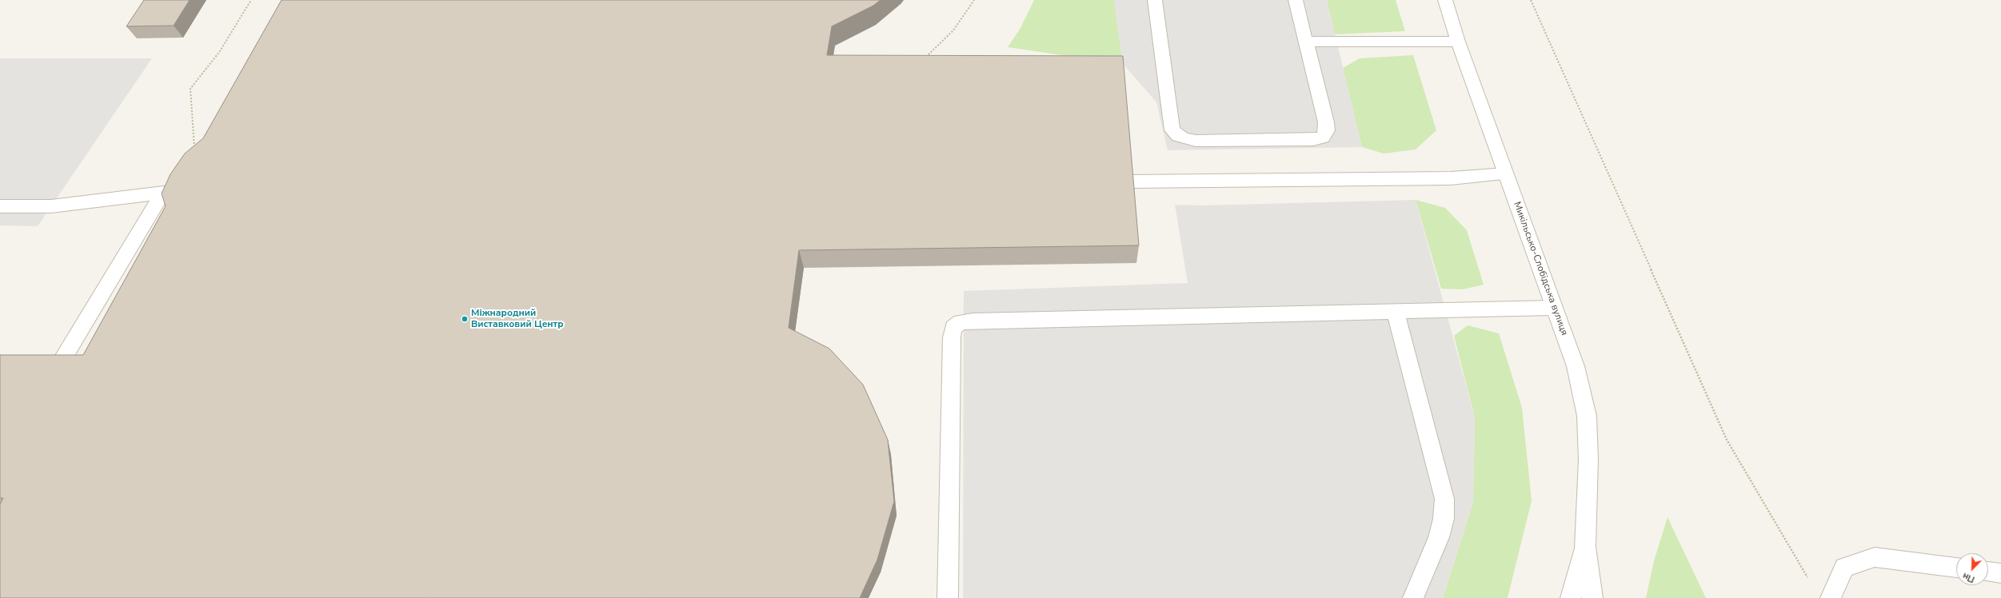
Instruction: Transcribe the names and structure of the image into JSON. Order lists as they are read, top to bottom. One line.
{"streets":{"street":["Микільсько-Слобідська вулиця"]},"places":["Міжнародний Виставковий Центр"],"north":"bottom left"}
